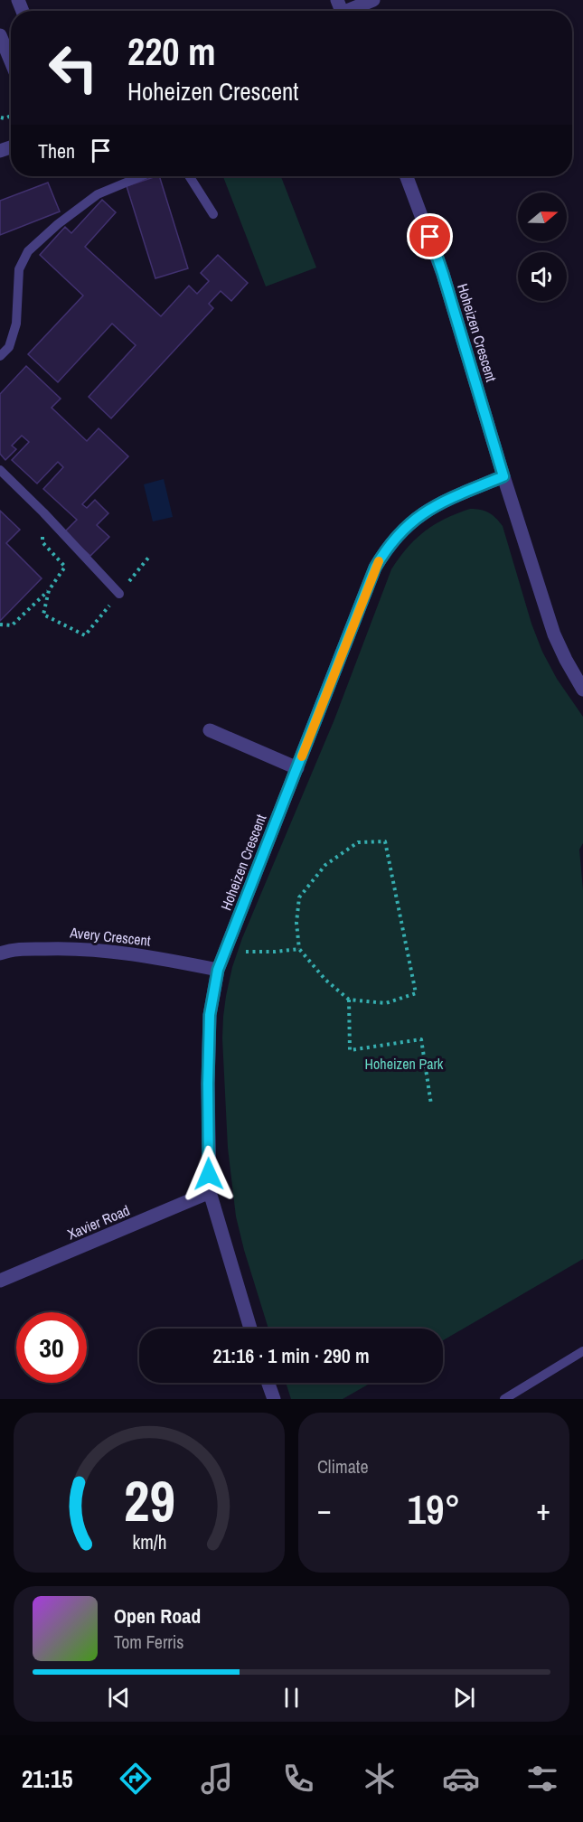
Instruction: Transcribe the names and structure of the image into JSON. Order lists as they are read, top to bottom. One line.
{"streets":{"street":["Hoheizen Crescent","Avery Crescent","Xavier Road"]},"crossings":[["Hoheizen Crescent","Avery Crescent"],["Hoheizen Crescent","Xavier Road"]],"parks":["Hoheizen Park"],"north":"right","page":{"turn":["220 m","Hoheizen Crescent"],"then":"Then","limit":"30","trip":"21:16 · 1 min · 290 m","tile":"Climate","heat":["−","19°","+"],"song":["Open Road","Tom Ferris"],"tabs":"21:15","gauge":["29","km/h"]}}
